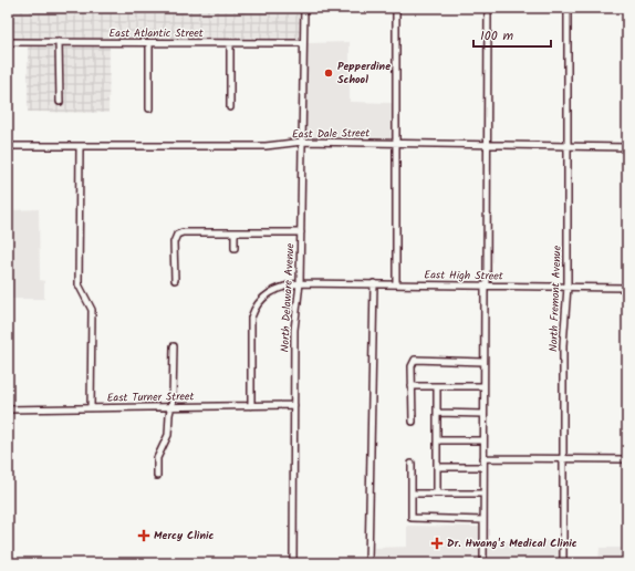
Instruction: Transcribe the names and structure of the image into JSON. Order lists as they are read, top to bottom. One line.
{"streets":{"street":["East Atlantic Street","East Dale Street","East High Street","North Delaware Avenue","North Fremont Avenue","East Turner Street"]},"crossings":[["East Atlantic Street","North Delaware Avenue"],["East Dale Street","North Delaware Avenue"],["East Dale Street","North Fremont Avenue"],["East High Street","North Delaware Avenue"],["East High Street","North Fremont Avenue"],["East High Street","East Turner Street"],["North Delaware Avenue","East Turner Street"]],"places":{"other":["Pepperdine School"],"health":["Mercy Clinic","Dr. Hwang's Medical Clinic"]},"scale_bar":"100 m"}
